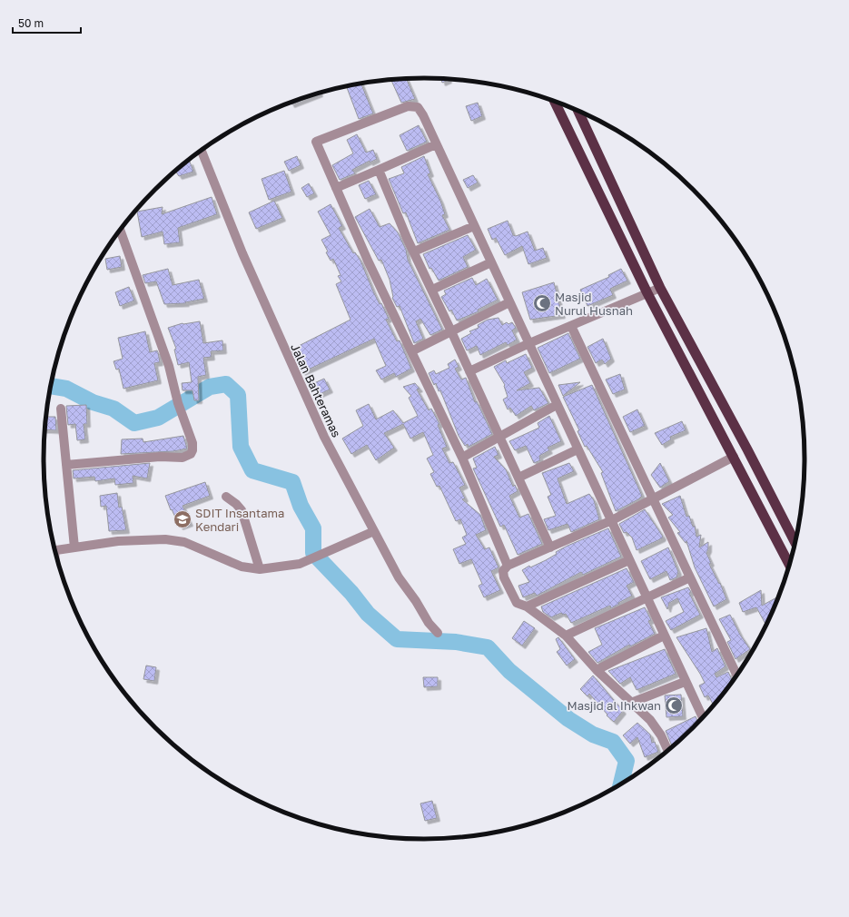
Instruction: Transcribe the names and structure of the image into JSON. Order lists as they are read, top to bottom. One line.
{"streets":{"street":["Jalan Bahteramas"]},"places":{"mosque":["Masjid Nurul Husnah","Masjid al Ihkwan"],"school or university":["SDIT Insantama Kendari"]},"scale_bar":"50 m"}
